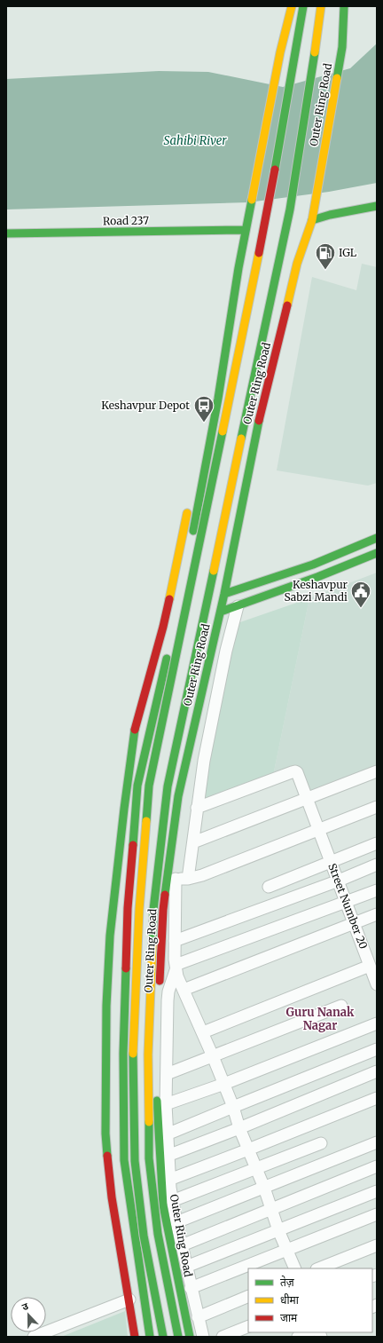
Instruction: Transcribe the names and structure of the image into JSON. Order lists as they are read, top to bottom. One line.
{"streets":{"street":["Outer Ring Road","Road 237","Street Number 20"]},"districts":["Guru Nanak Nagar"],"water":["Sahibi River"],"places":{"fuel station":["IGL"],"bus stop":["Keshavpur Depot"],"public building":["Keshavpur Sabzi Mandi"]},"legend":["तेज़","धीमा","जाम"],"north":"top"}
